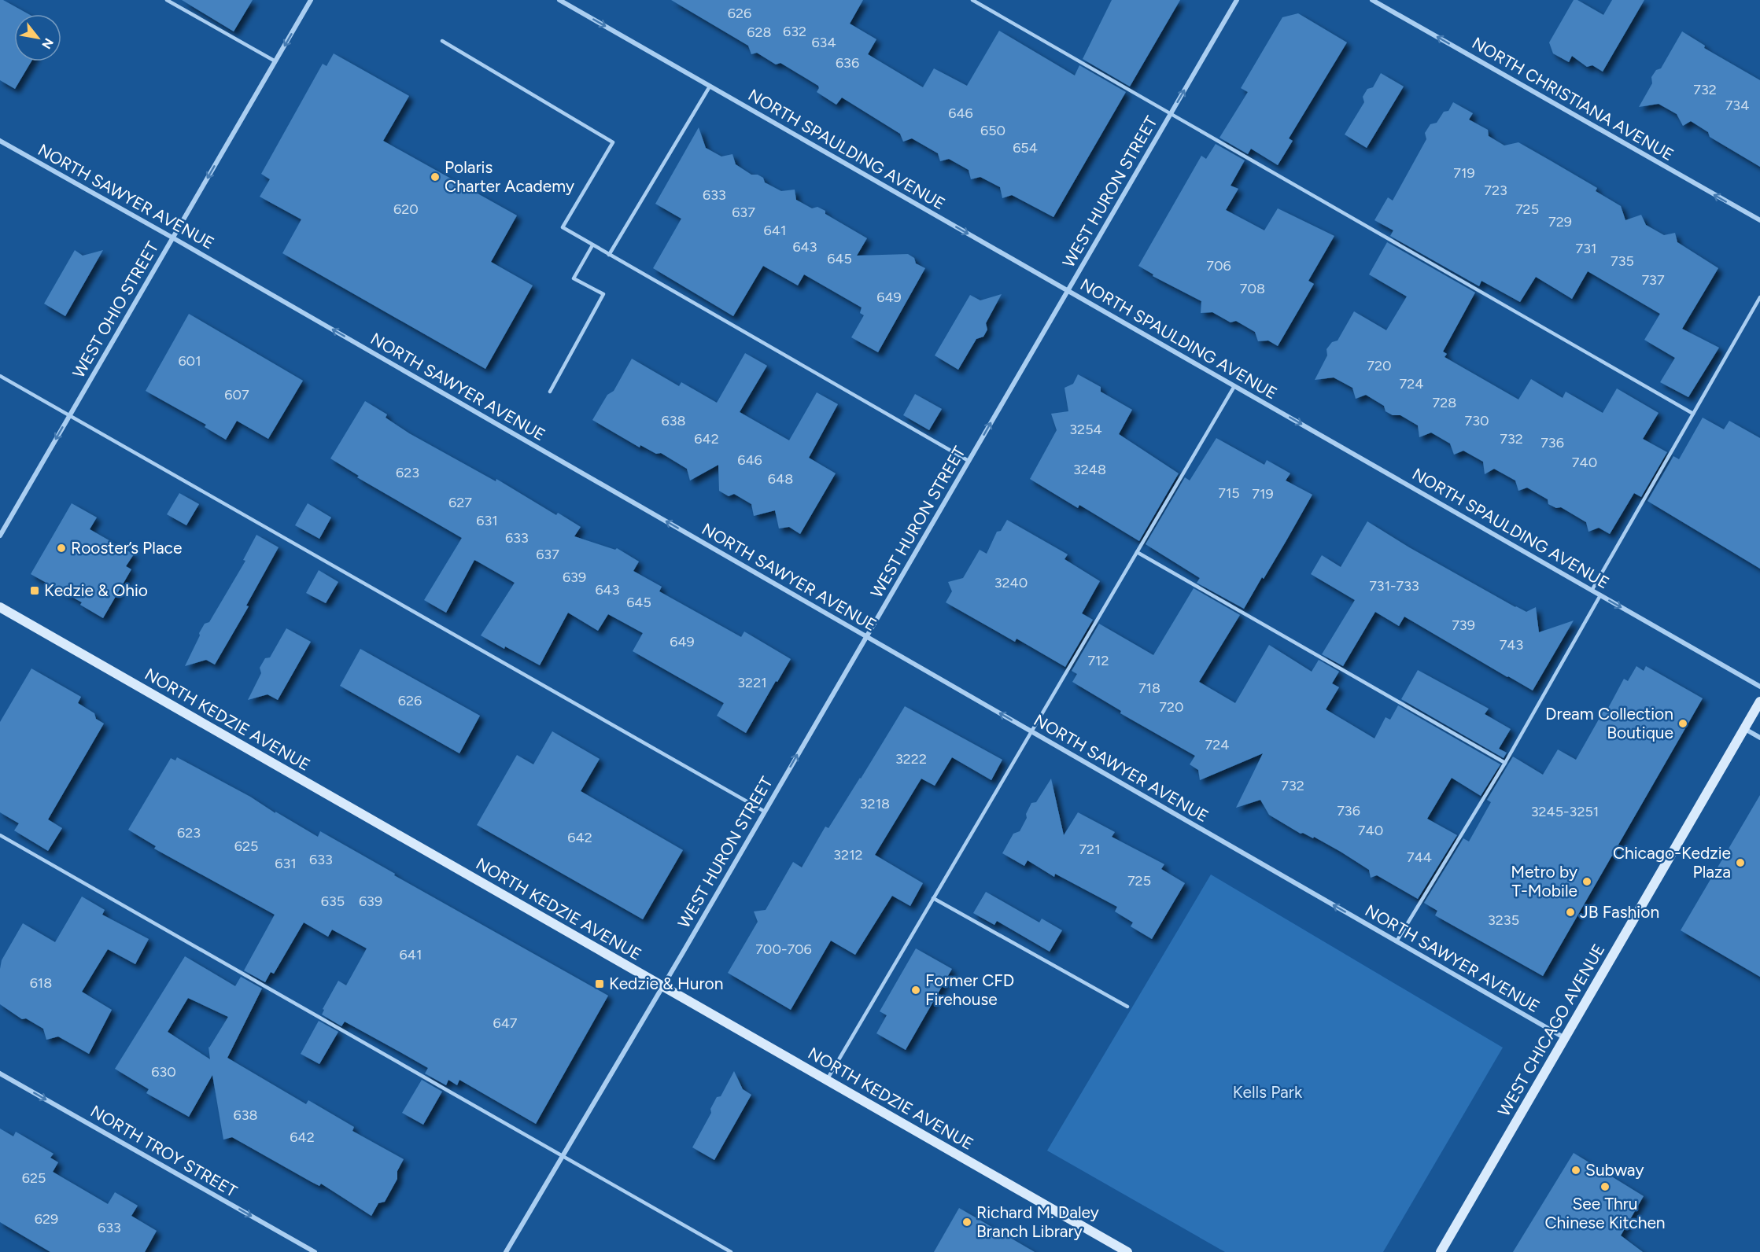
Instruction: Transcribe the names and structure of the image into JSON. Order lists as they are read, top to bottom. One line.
{"streets":{"main road":["NORTH KEDZIE AVENUE","WEST CHICAGO AVENUE"],"street":["NORTH CHRISTIANA AVENUE","NORTH SPAULDING AVENUE","WEST HURON STREET","NORTH SAWYER AVENUE","WEST OHIO STREET","NORTH TROY STREET"]},"crossings":[["NORTH SPAULDING AVENUE","WEST HURON STREET"],["WEST HURON STREET","NORTH SAWYER AVENUE"],["WEST HURON STREET","NORTH KEDZIE AVENUE"],["NORTH SAWYER AVENUE","WEST OHIO STREET"],["NORTH SAWYER AVENUE","WEST CHICAGO AVENUE"]],"one_way":["NORTH CHRISTIANA AVENUE","NORTH SPAULDING AVENUE","WEST HURON STREET","NORTH SAWYER AVENUE","WEST OHIO STREET","NORTH TROY STREET"],"parks":["Kells Park"],"places":{"other":["Polaris Charter Academy","Rooster’s Place","Dream Collection Boutique","Chicago-Kedzie Plaza","Metro by T-Mobile","JB Fashion","Former CFD Firehouse","Subway","See Thru Chinese Kitchen","Richard M. Daley Branch Library"],"transit":["Kedzie & Ohio","Kedzie & Huron"]},"house_numbers":["626","632","628","634","636","732","734","646","650","654","719","723","633","620","725","637","729","641","643","731","645","735","706","737","708","649","601","720","724","607","728","638","730","3254","642","732","736","646","740","3248","623","648","715","719","627","631","633","637","639","3240","731-733","643","645","739","649","743","712","3221","718","626","720","724","3222","732","3218","736","3245-3251","740","623","642","625","721","3212","744","633","631","725","635","639","3235","700-706","641","618","647","630","638","642","625","629","633"],"north":"bottom right"}
